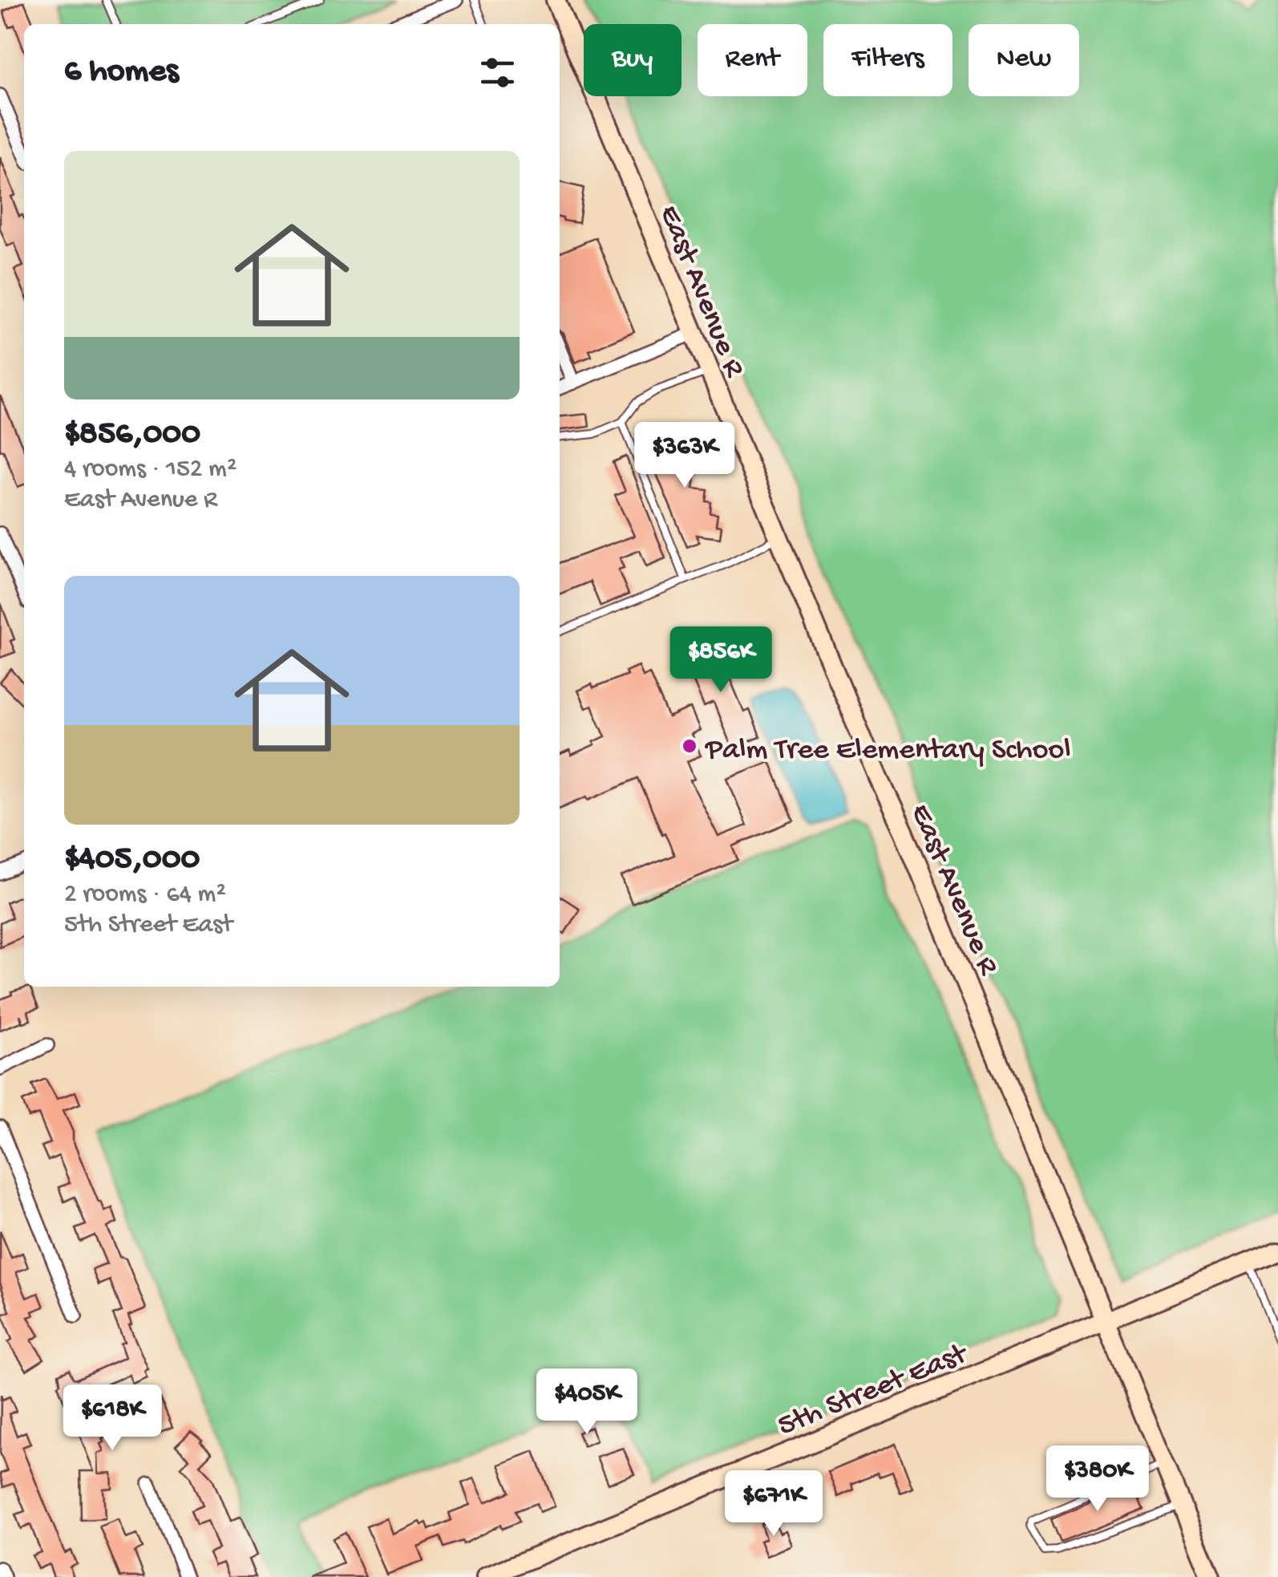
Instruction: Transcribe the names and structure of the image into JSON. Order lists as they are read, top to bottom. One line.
{"streets":{"street":["East Avenue R","5th Street East"]},"crossings":[["East Avenue R","5th Street East"]],"places":["Palm Tree Elementary School"],"page":{"chip":["Buy","Rent","Filters","New"],"heading":"6 homes","list":[{"name":"$856,000","note":"4 rooms · 152 m² · East Avenue R"},{"name":"$405,000","note":"2 rooms · 64 m² · 5th Street East"}],"price":["$363K","$856K","$405K","$618K","$380K","$671K"]}}
